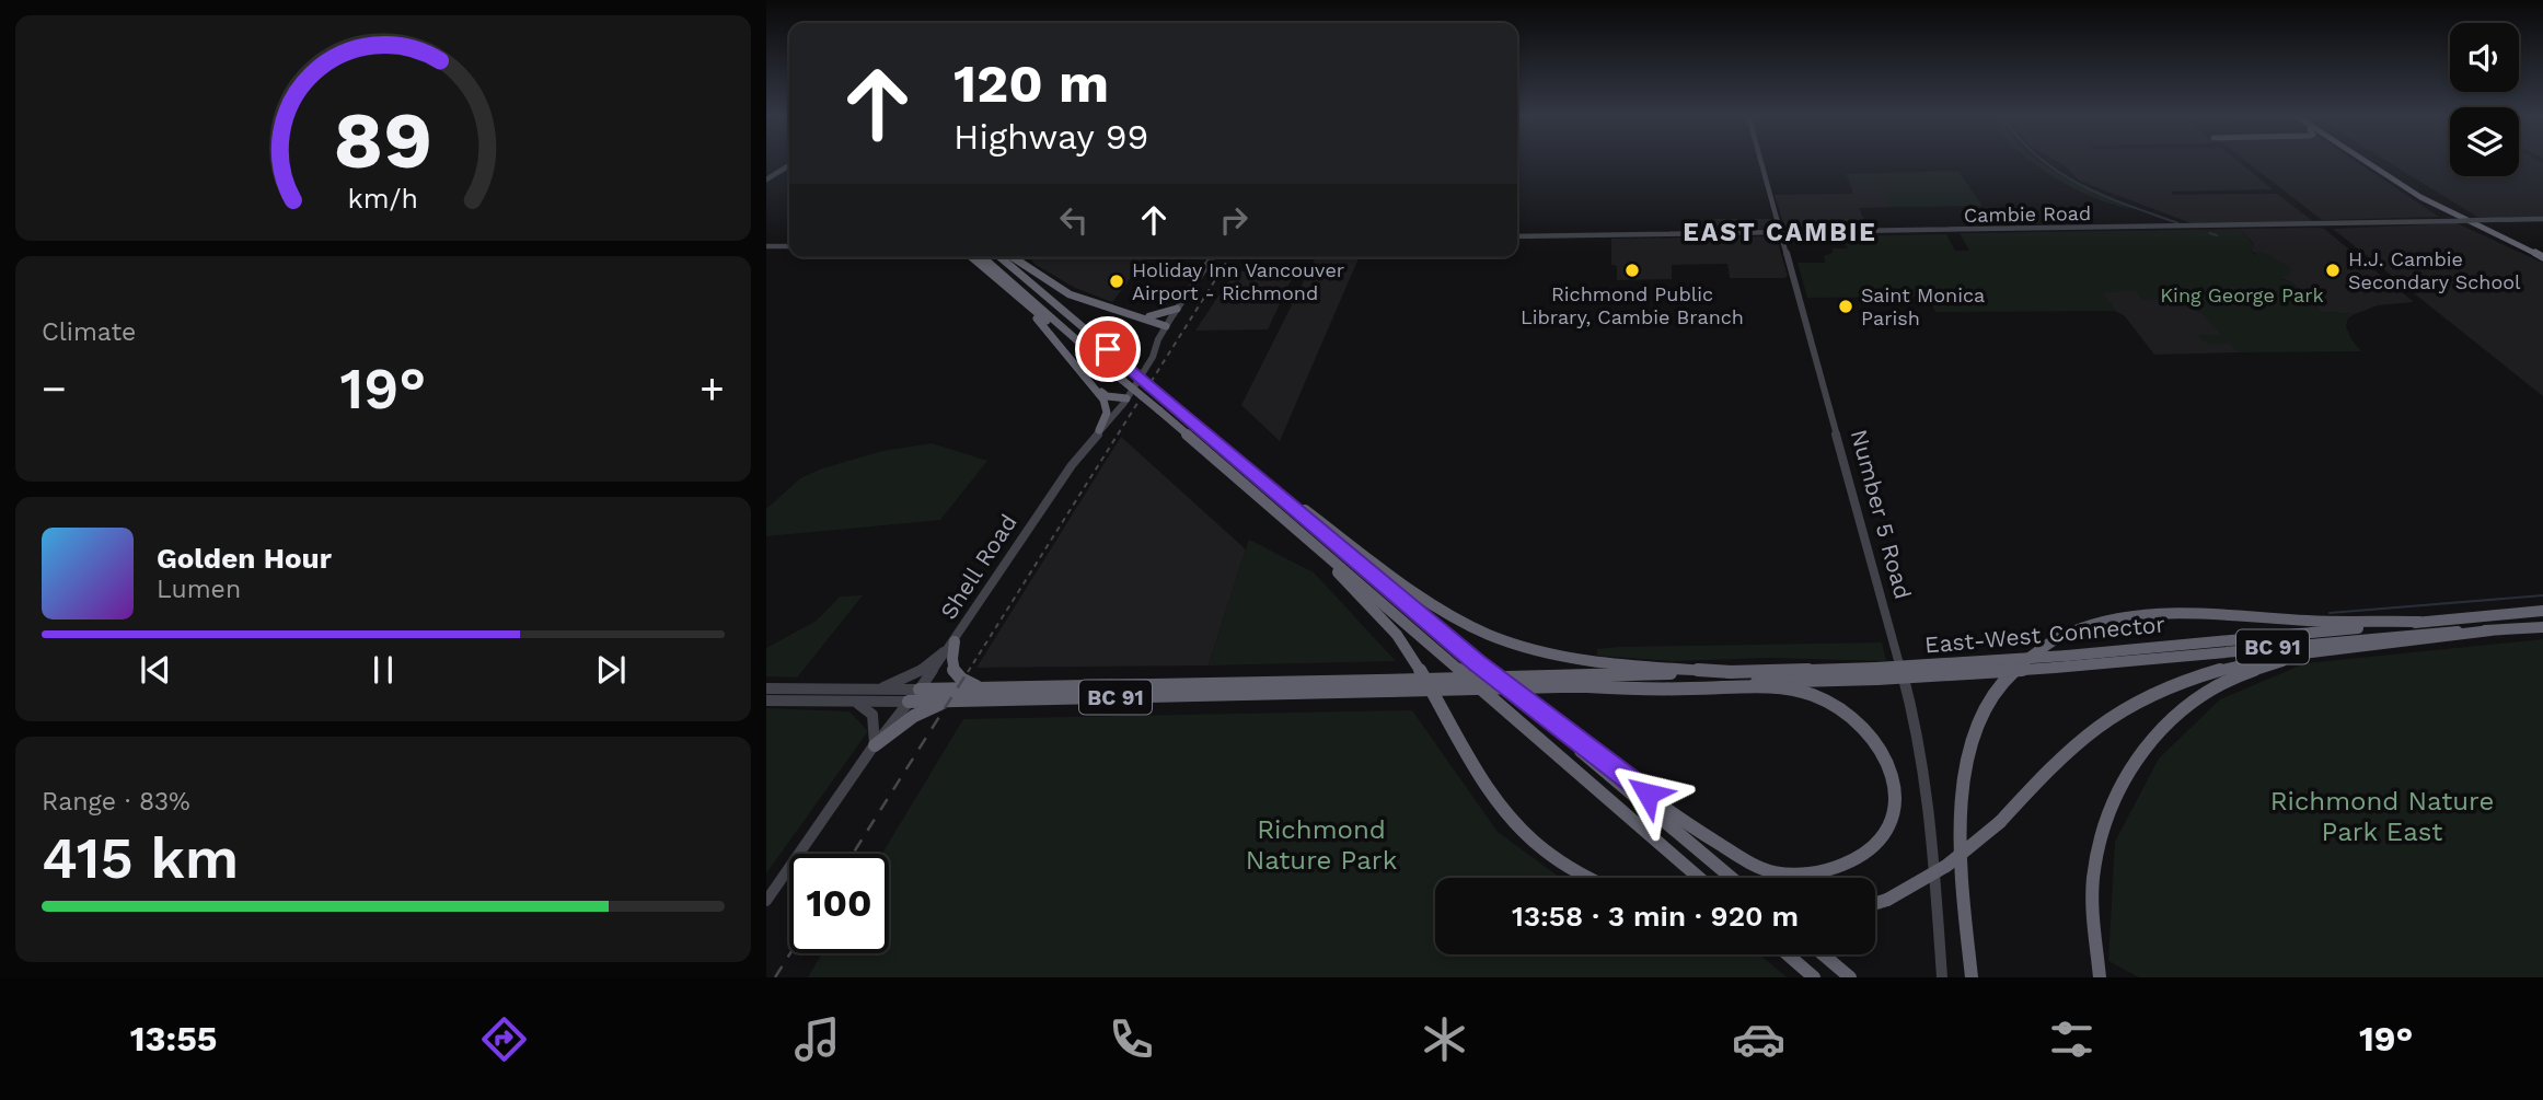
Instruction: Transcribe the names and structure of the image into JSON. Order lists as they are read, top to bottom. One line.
{"streets":{"highway":["East-West Connector","BC 91"],"main road":["Cambie Road","Number 5 Road","Shell Road"]},"crossings":[["Cambie Road","Number 5 Road"],["Shell Road","BC 91"],["East-West Connector","BC 91"]],"districts":["EAST CAMBIE"],"parks":["King George Park","Richmond Nature Park East","Richmond Nature Park"],"places":["Richmond Public Library, Cambie Branch","H.J. Cambie Secondary School","Holiday Inn Vancouver Airport - Richmond","Saint Monica Parish"],"page":{"turn":["120 m","Highway 99"],"tile":["Climate",["Range · 83%","415 km"]],"heat":["−","19°","+"],"song":["Golden Hour","Lumen"],"limit":"100","trip":"13:58 · 3 min · 920 m","tabs":["13:55","19°"],"gauge":["89","km/h"]}}
